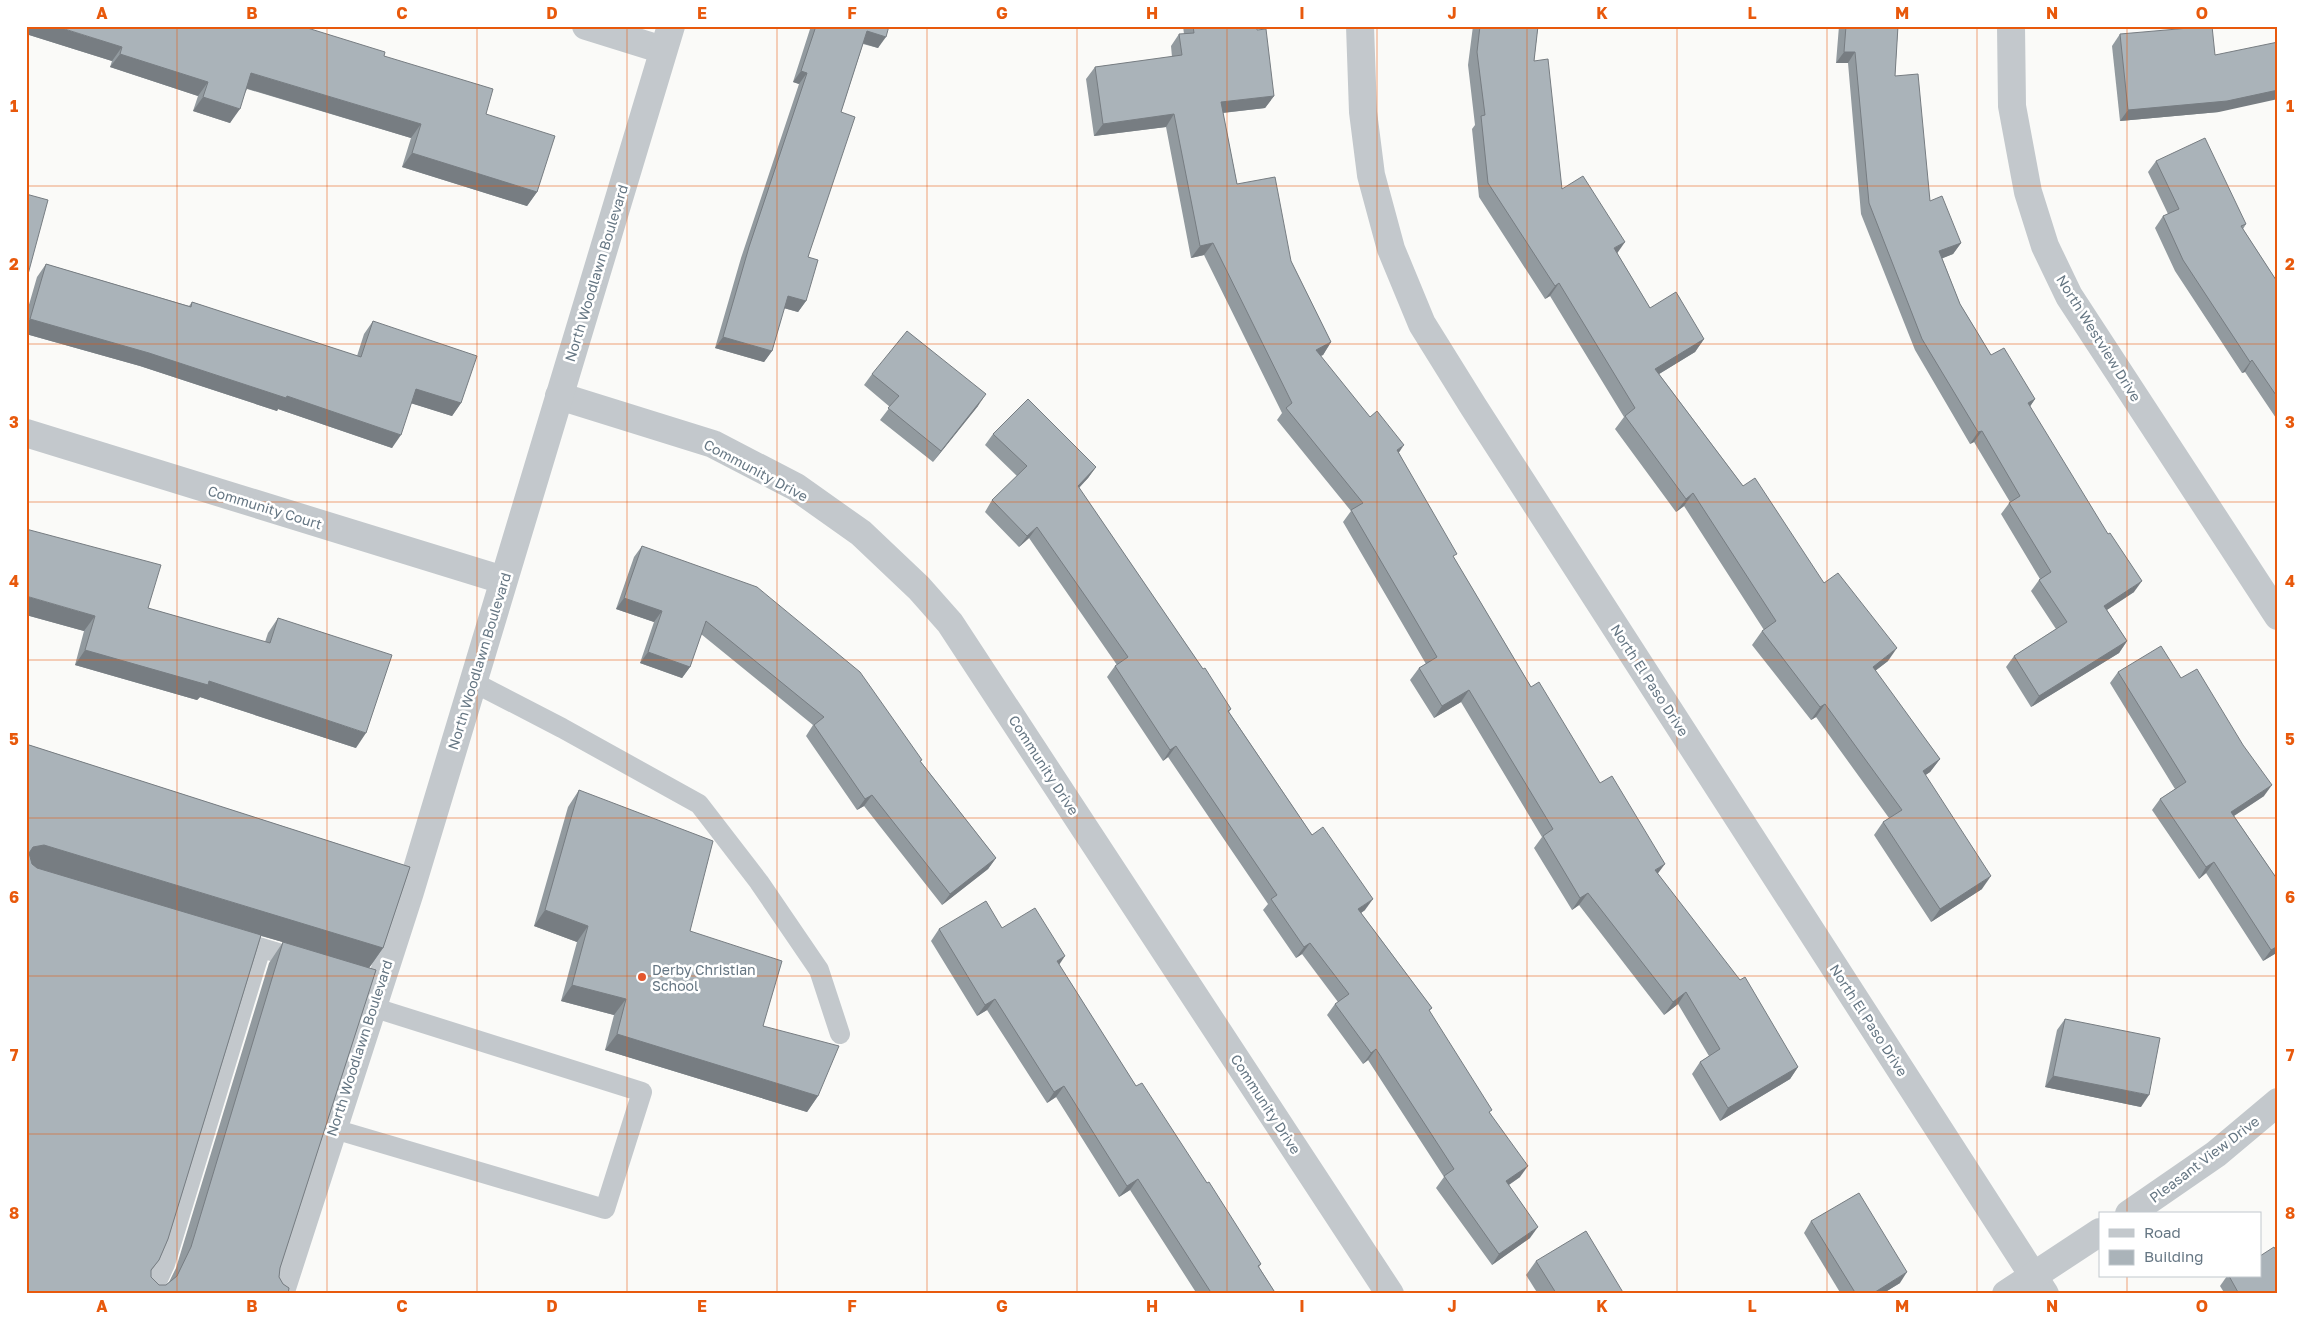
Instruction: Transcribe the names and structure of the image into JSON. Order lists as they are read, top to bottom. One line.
{"streets":{"street":["North Woodlawn Boulevard","North Westview Drive","Community Drive","Community Court","North El Paso Drive","Pleasant View Drive"]},"crossings":[["North Woodlawn Boulevard","Community Drive"],["North Woodlawn Boulevard","Community Court"]],"places":["Derby Christian School"],"legend":["Road","Building"],"grid":{"columns":["A","B","C","D","E","F","G","H","I","J","K","L","M","N","O"],"rows":["1","2","3","4","5","6","7","8"]}}
